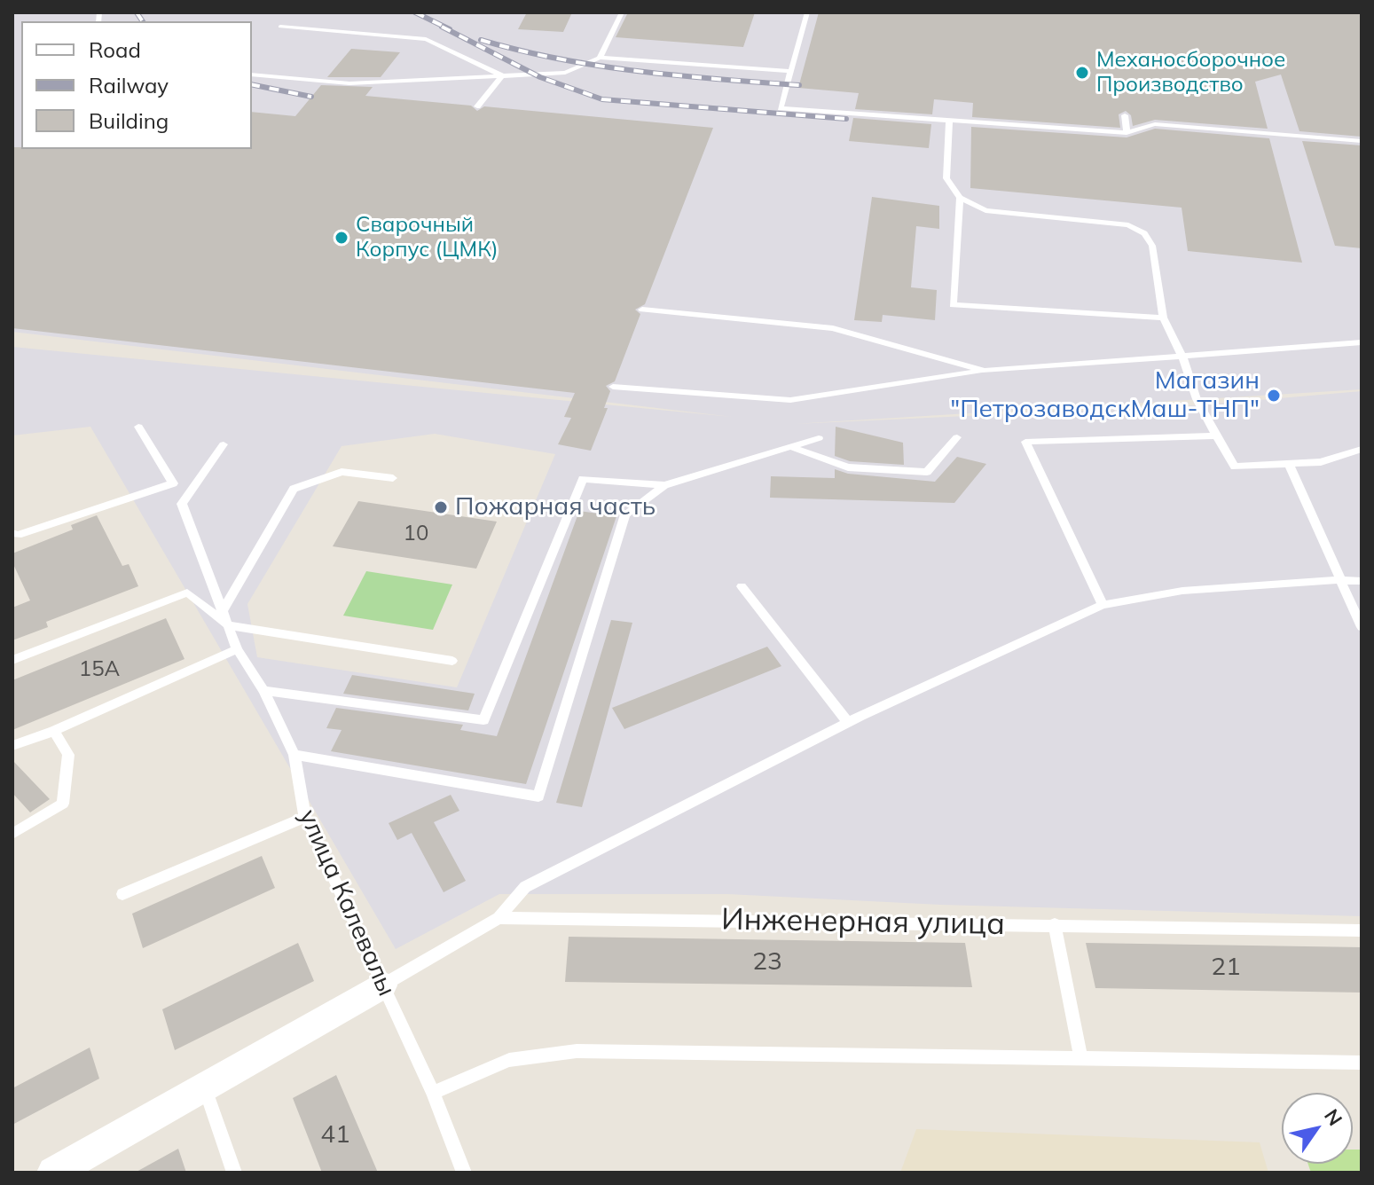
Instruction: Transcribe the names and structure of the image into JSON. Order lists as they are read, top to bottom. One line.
{"streets":{"lane":["улица Калевалы","Инженерная улица"]},"places":["Механосборочное Производство","Сварочный Корпус (ЦМК)","Магазин \"ПетрозаводскМаш-ТНП\"","Пожарная часть"],"house_numbers":["10","15А","23","21","41"],"legend":["Road","Railway","Building"],"north":"top right"}
